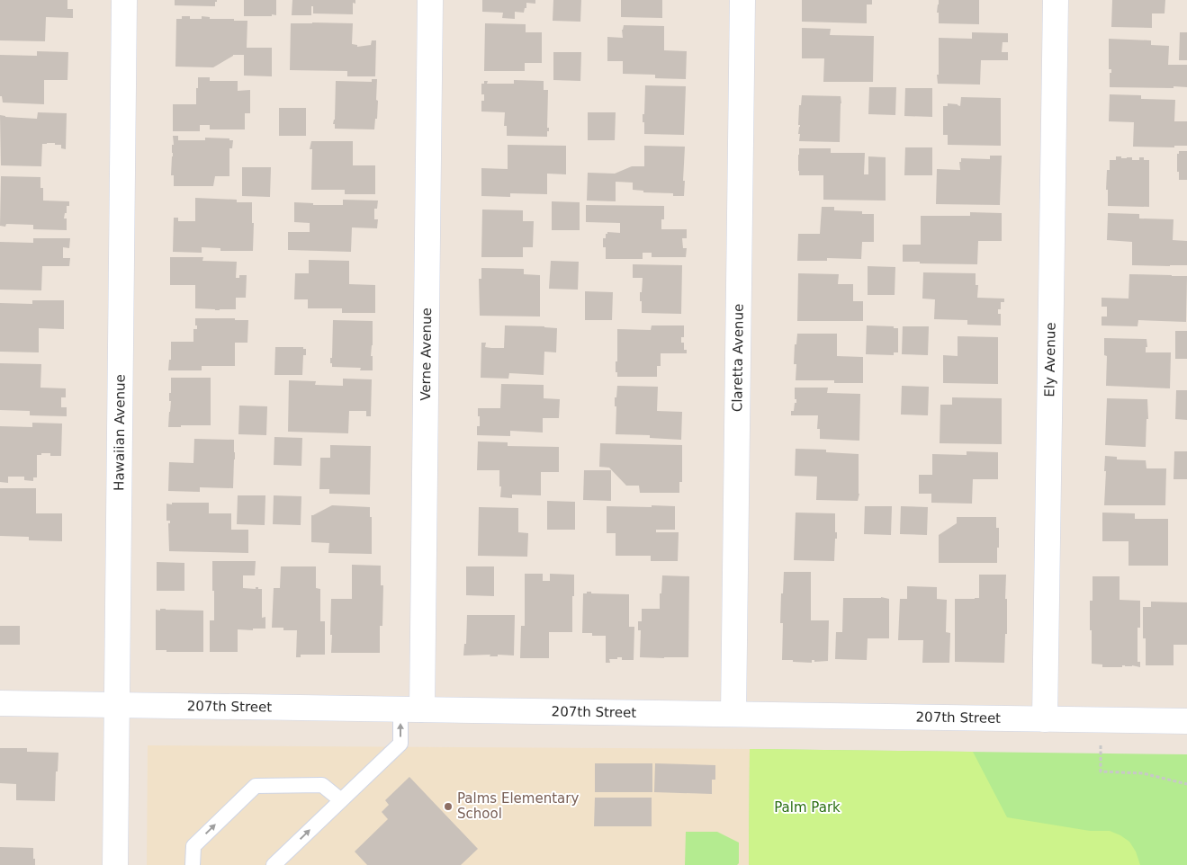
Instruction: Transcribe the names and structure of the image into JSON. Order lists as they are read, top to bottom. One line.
{"streets":{"street":["Verne Avenue","Claretta Avenue","Ely Avenue","Hawaiian Avenue","207th Street"]},"crossings":[["Verne Avenue","207th Street"],["Claretta Avenue","207th Street"],["Ely Avenue","207th Street"],["Hawaiian Avenue","207th Street"]],"parks":["Palm Park"],"places":["Palms Elementary School"]}
